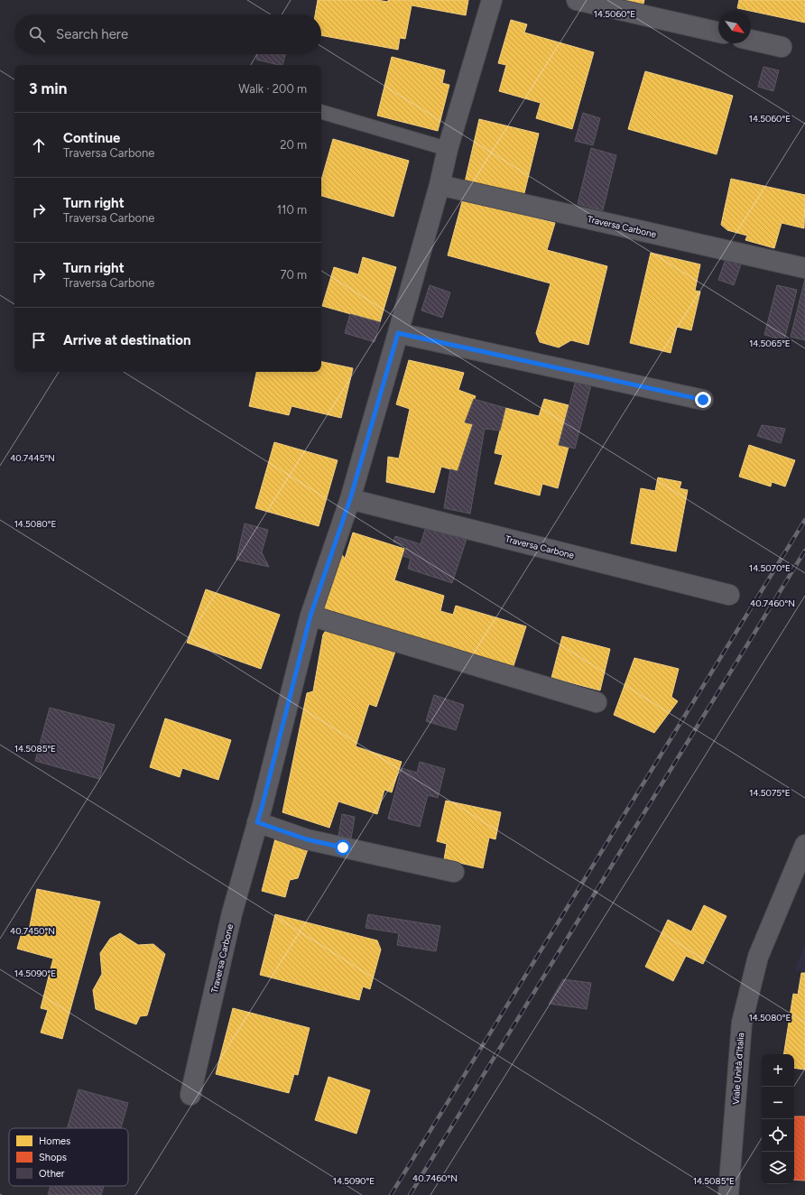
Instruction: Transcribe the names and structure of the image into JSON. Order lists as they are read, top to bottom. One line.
{"streets":{"street":["Traversa Carbone","Viale Unità d'Italia"]},"legend":["Homes","Shops","Other"],"north":"bottom right","page":{"search":"Search here","heading":["3 min","Walk · 200 m"],"list":[["Continue","Traversa Carbone","20 m"],["Turn right","Traversa Carbone","110 m"],["Turn right","Traversa Carbone","70 m"],"Arrive at destination"],"map_buttons":["+","−"]},"coordinates":["14.5060°E","14.5065°E","40.7445°N","14.5080°E","14.5070°E","40.7460°N","14.5085°E","14.5075°E","40.7450°N","14.5090°E"]}
